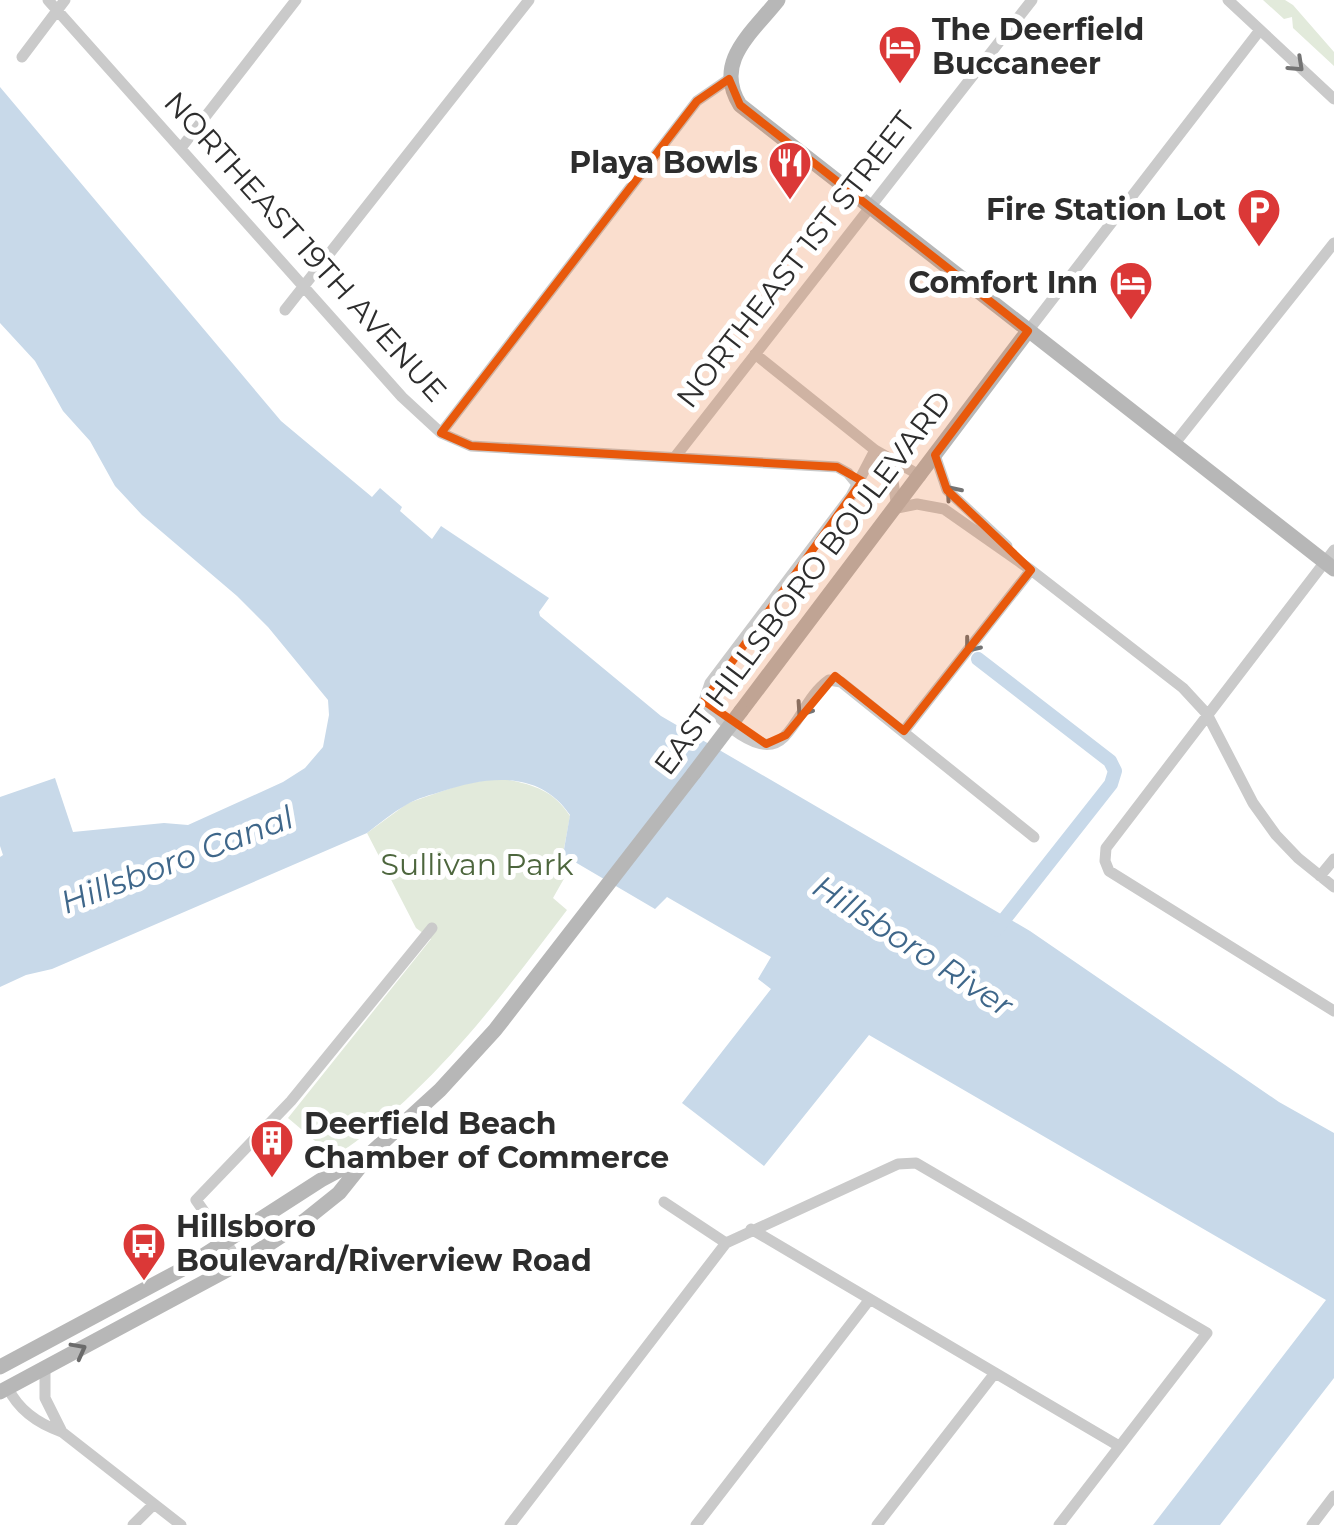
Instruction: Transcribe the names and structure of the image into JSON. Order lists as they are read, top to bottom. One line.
{"streets":{"main road":["EAST HILLSBORO BOULEVARD"],"street":["NORTHEAST 19TH AVENUE","NORTHEAST 1ST STREET"]},"crossings":[["NORTHEAST 19TH AVENUE","NORTHEAST 1ST STREET"]],"water":["Hillsboro Canal","Hillsboro River"],"parks":["Sullivan Park"],"places":{"hotel":["The Deerfield Buccaneer","Comfort Inn"],"restaurant":["Playa Bowls"],"parking":["Fire Station Lot"],"building":["Deerfield Beach Chamber of Commerce"],"bus stop":["Hillsboro Boulevard/Riverview Road"]}}
